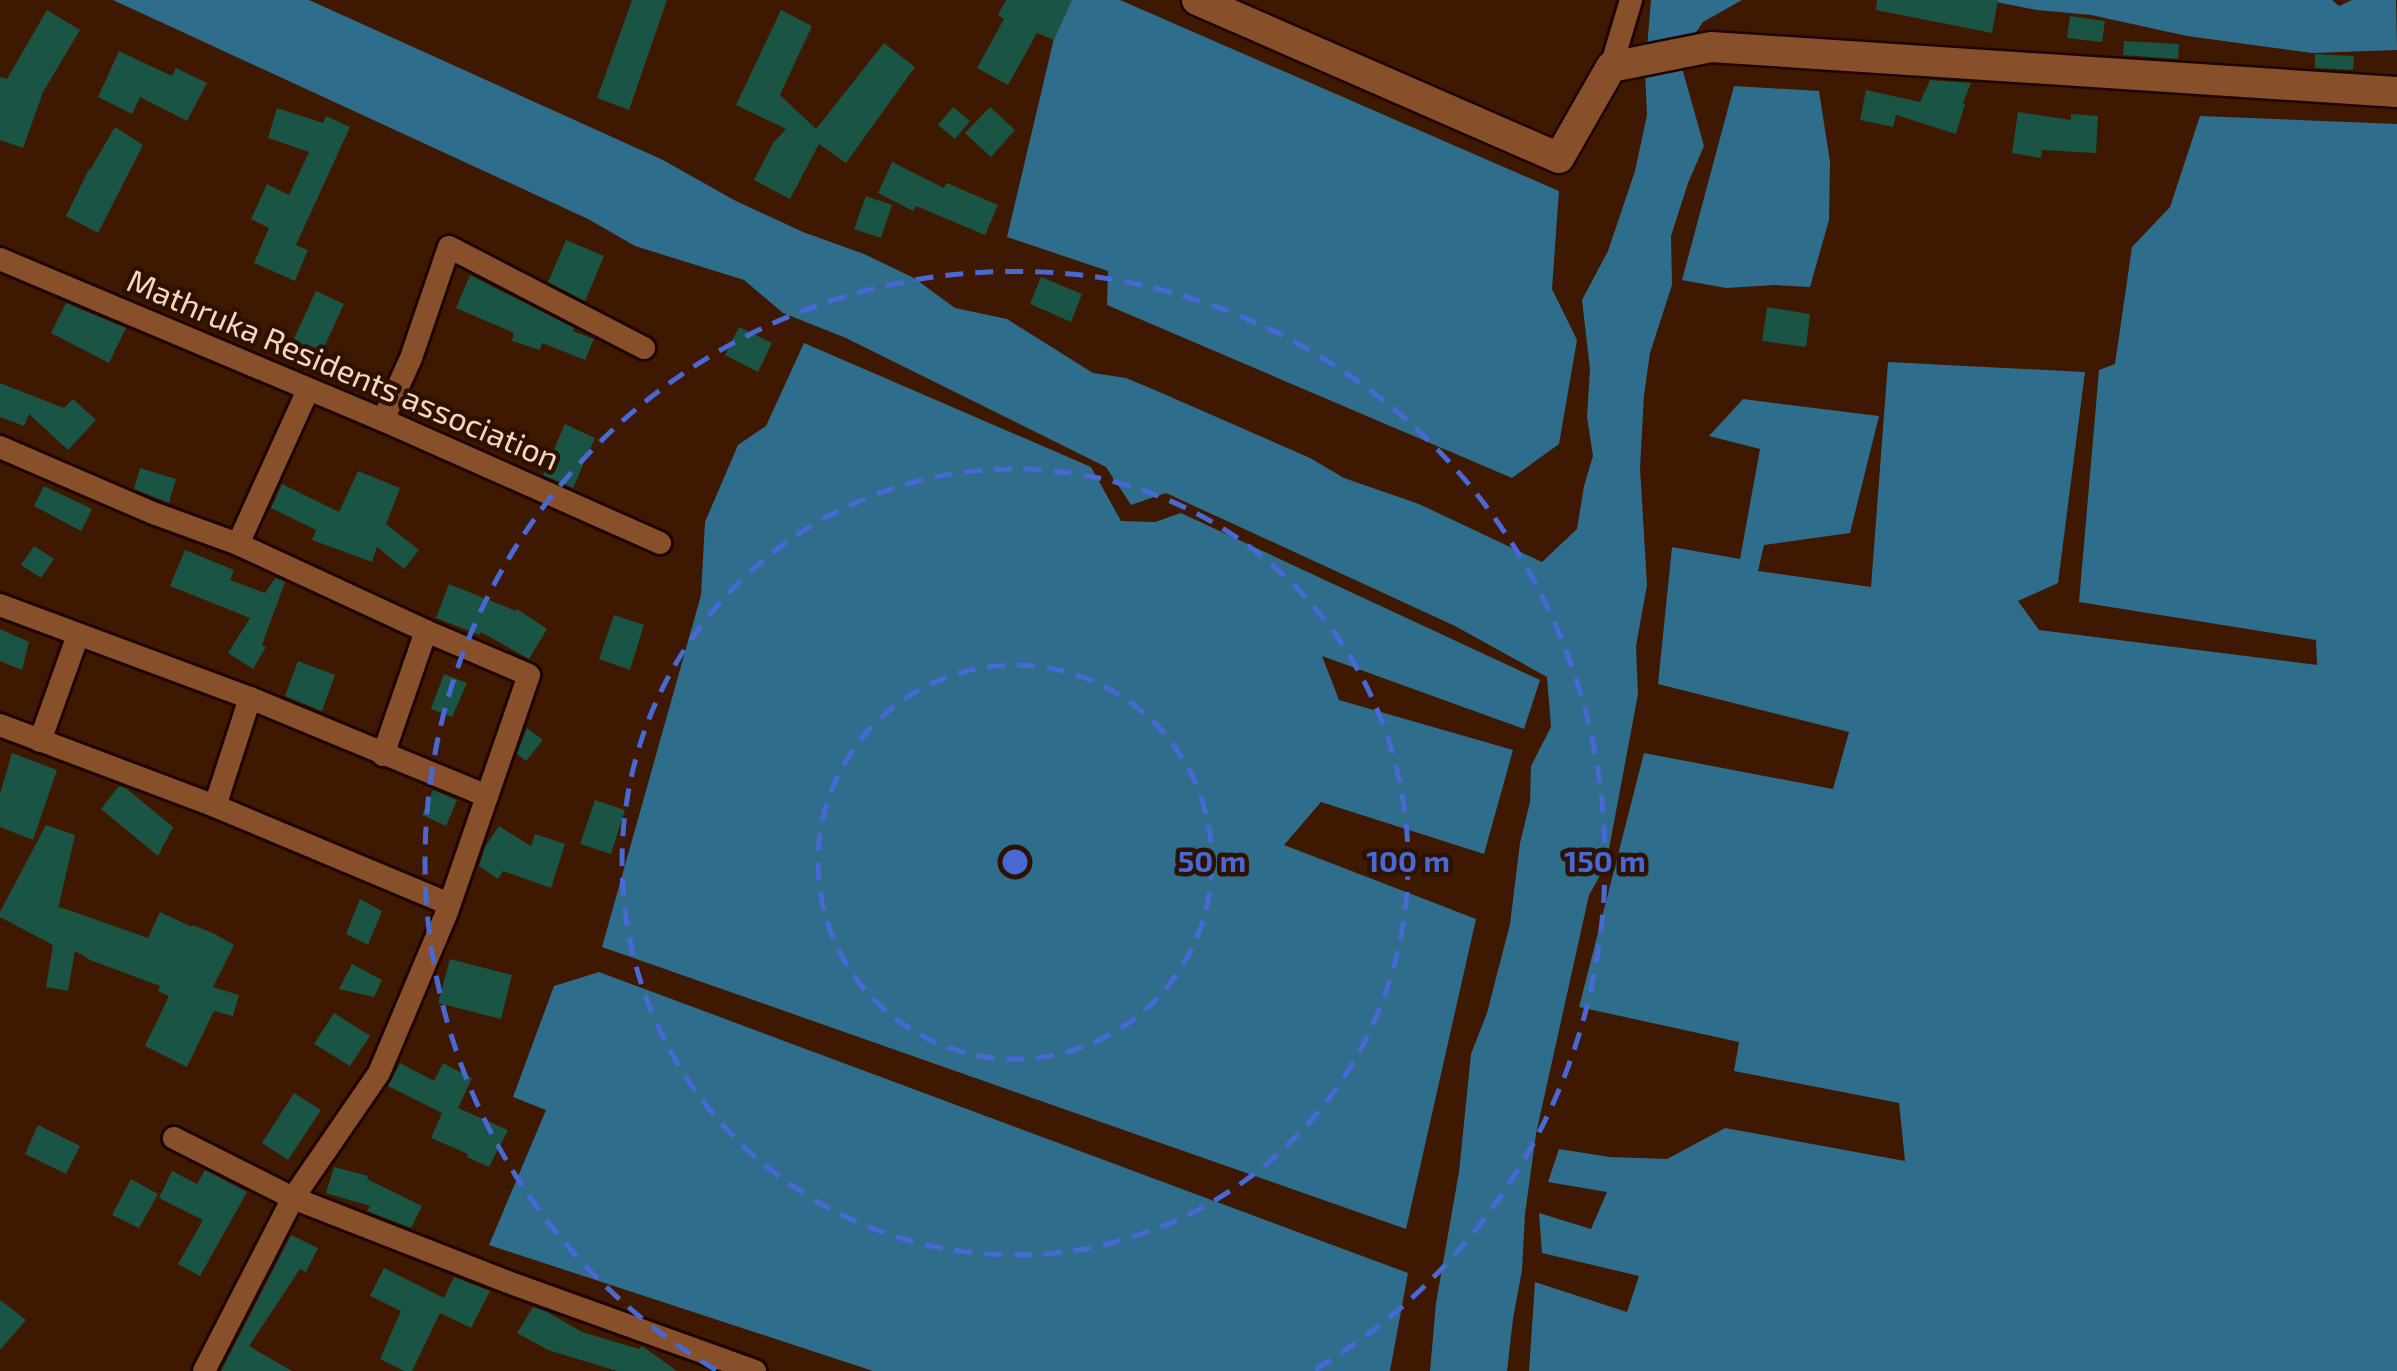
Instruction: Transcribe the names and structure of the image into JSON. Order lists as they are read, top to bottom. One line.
{"streets":{"street":["Mathruka Residents association"]},"rings":["50 m","100 m","150 m"]}
